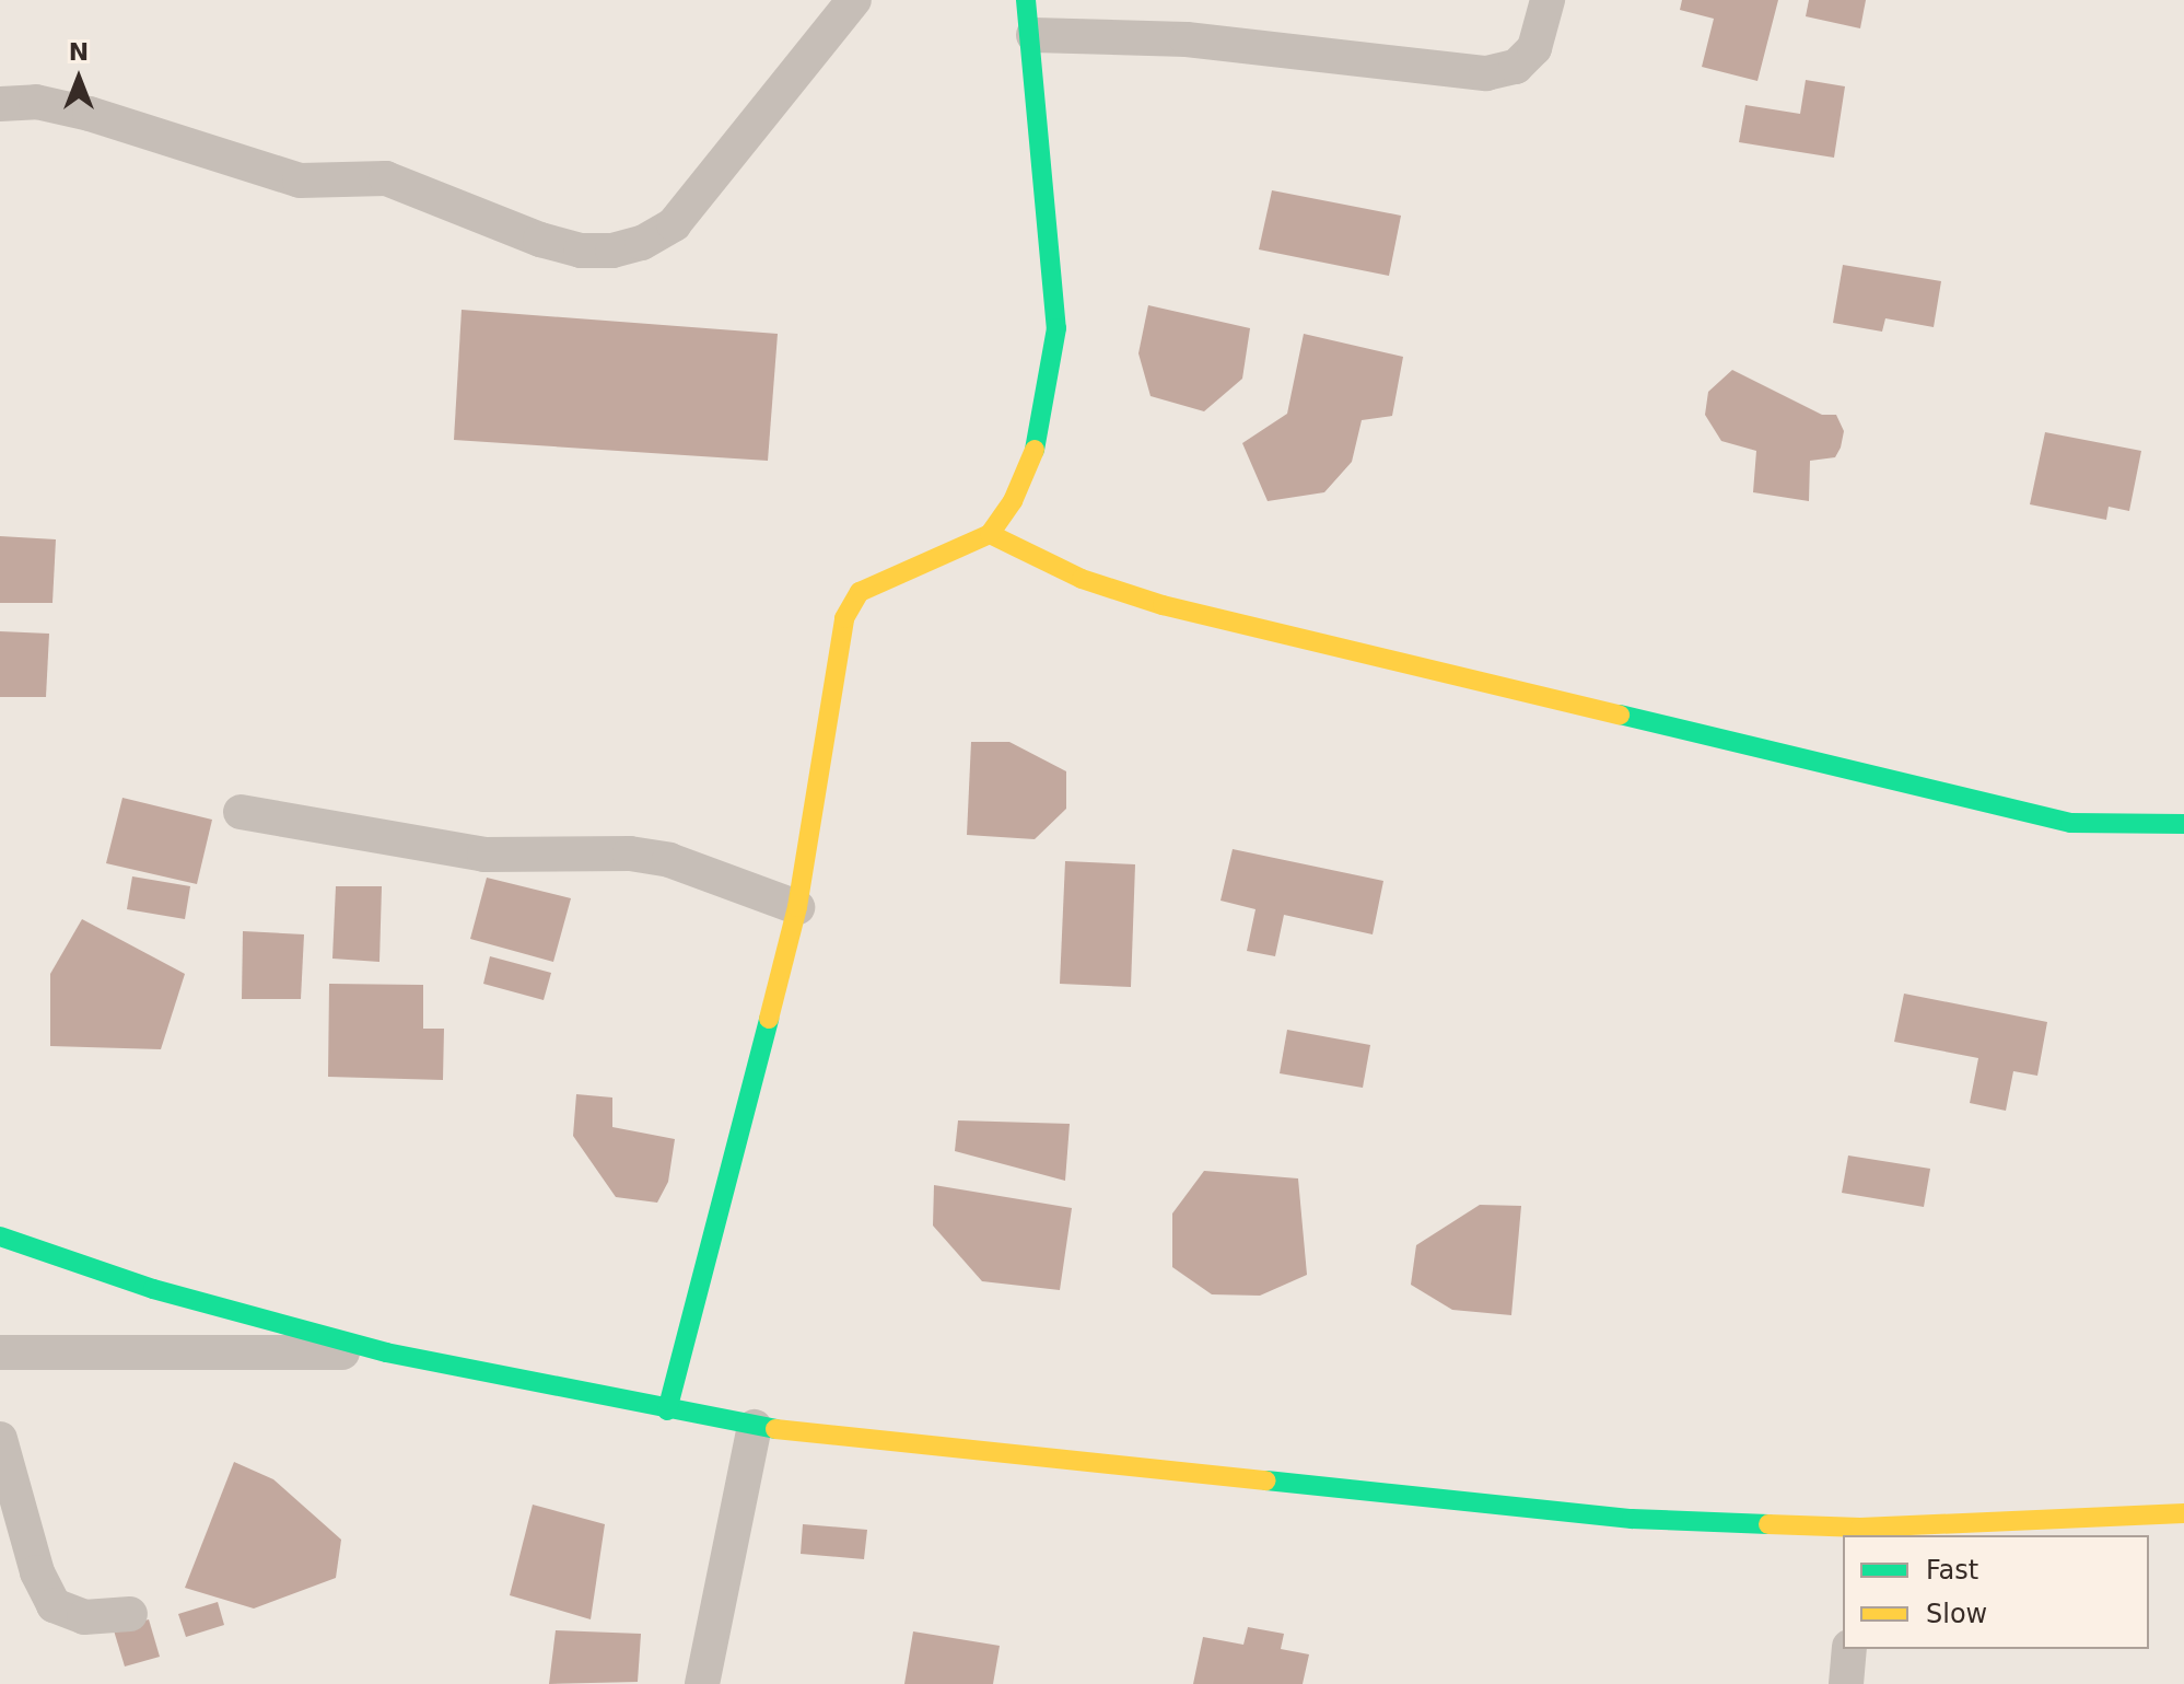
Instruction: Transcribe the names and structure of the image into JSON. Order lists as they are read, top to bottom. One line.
{"legend":["Fast","Slow"],"north":"top"}
